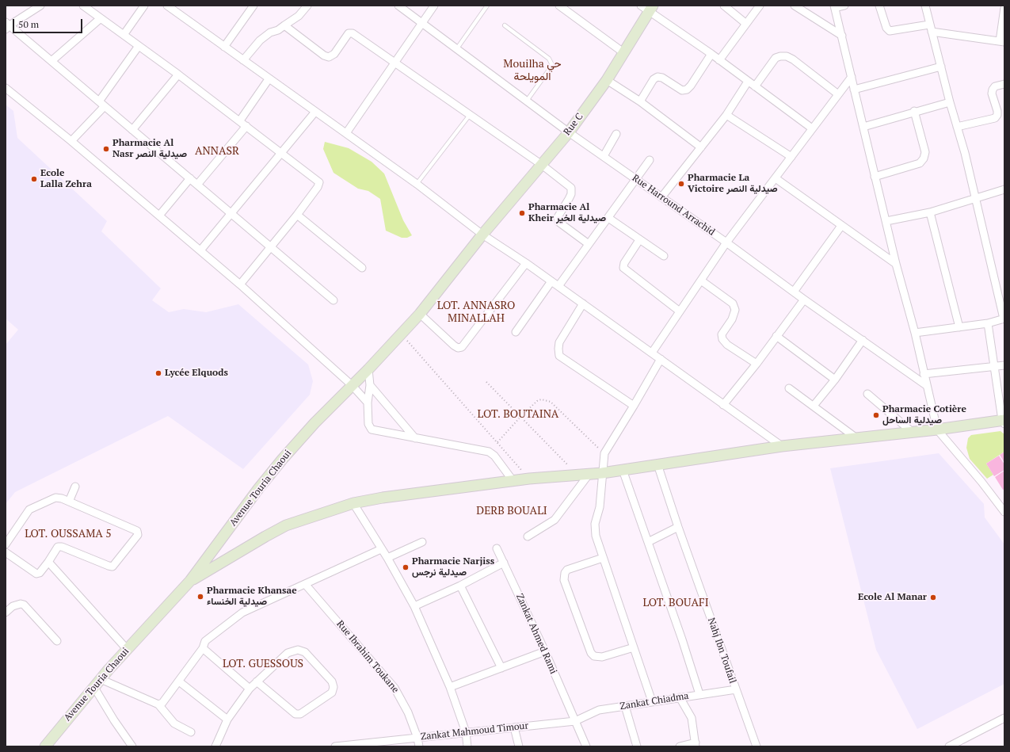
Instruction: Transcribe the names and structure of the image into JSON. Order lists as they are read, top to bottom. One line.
{"streets":{"street":["Rue C","Rue Harround Arrachid","Avenue Touria Chaoui","Zankat Ahmed Rami","Nahj Ibn Toufail","Rue Ibrahim Toukane","Zankat Chiadma","Zankat Mahmoud Timour"]},"crossings":[["Rue C","Rue Harround Arrachid"],["Rue C","Avenue Touria Chaoui"],["Zankat Ahmed Rami","Zankat Chiadma"],["Zankat Ahmed Rami","Zankat Mahmoud Timour"],["Nahj Ibn Toufail","Zankat Chiadma"],["Rue Ibrahim Toukane","Zankat Mahmoud Timour"],["Zankat Chiadma","Zankat Mahmoud Timour"]],"districts":["Mouilha حي المويلحة","ANNASR","LOT. ANNASRO MINALLAH","LOT. BOUTAINA","DERB BOUALI","LOT. OUSSAMA 5","LOT. BOUAFI","LOT. GUESSOUS"],"places":["Pharmacie Al Nasr صيدلية النصر","Ecole Lalla Zehra","Pharmacie La Victoire صيدلية النصر","Pharmacie Al Kheir صيدلية الخير","Lycée Elquods","Pharmacie Cotière صيدلية الساحل","Pharmacie Narjiss صيدلية نرجس","Pharmacie Khansae صيدلية الخنساء","Ecole Al Manar"],"scale_bar":"50 m"}
